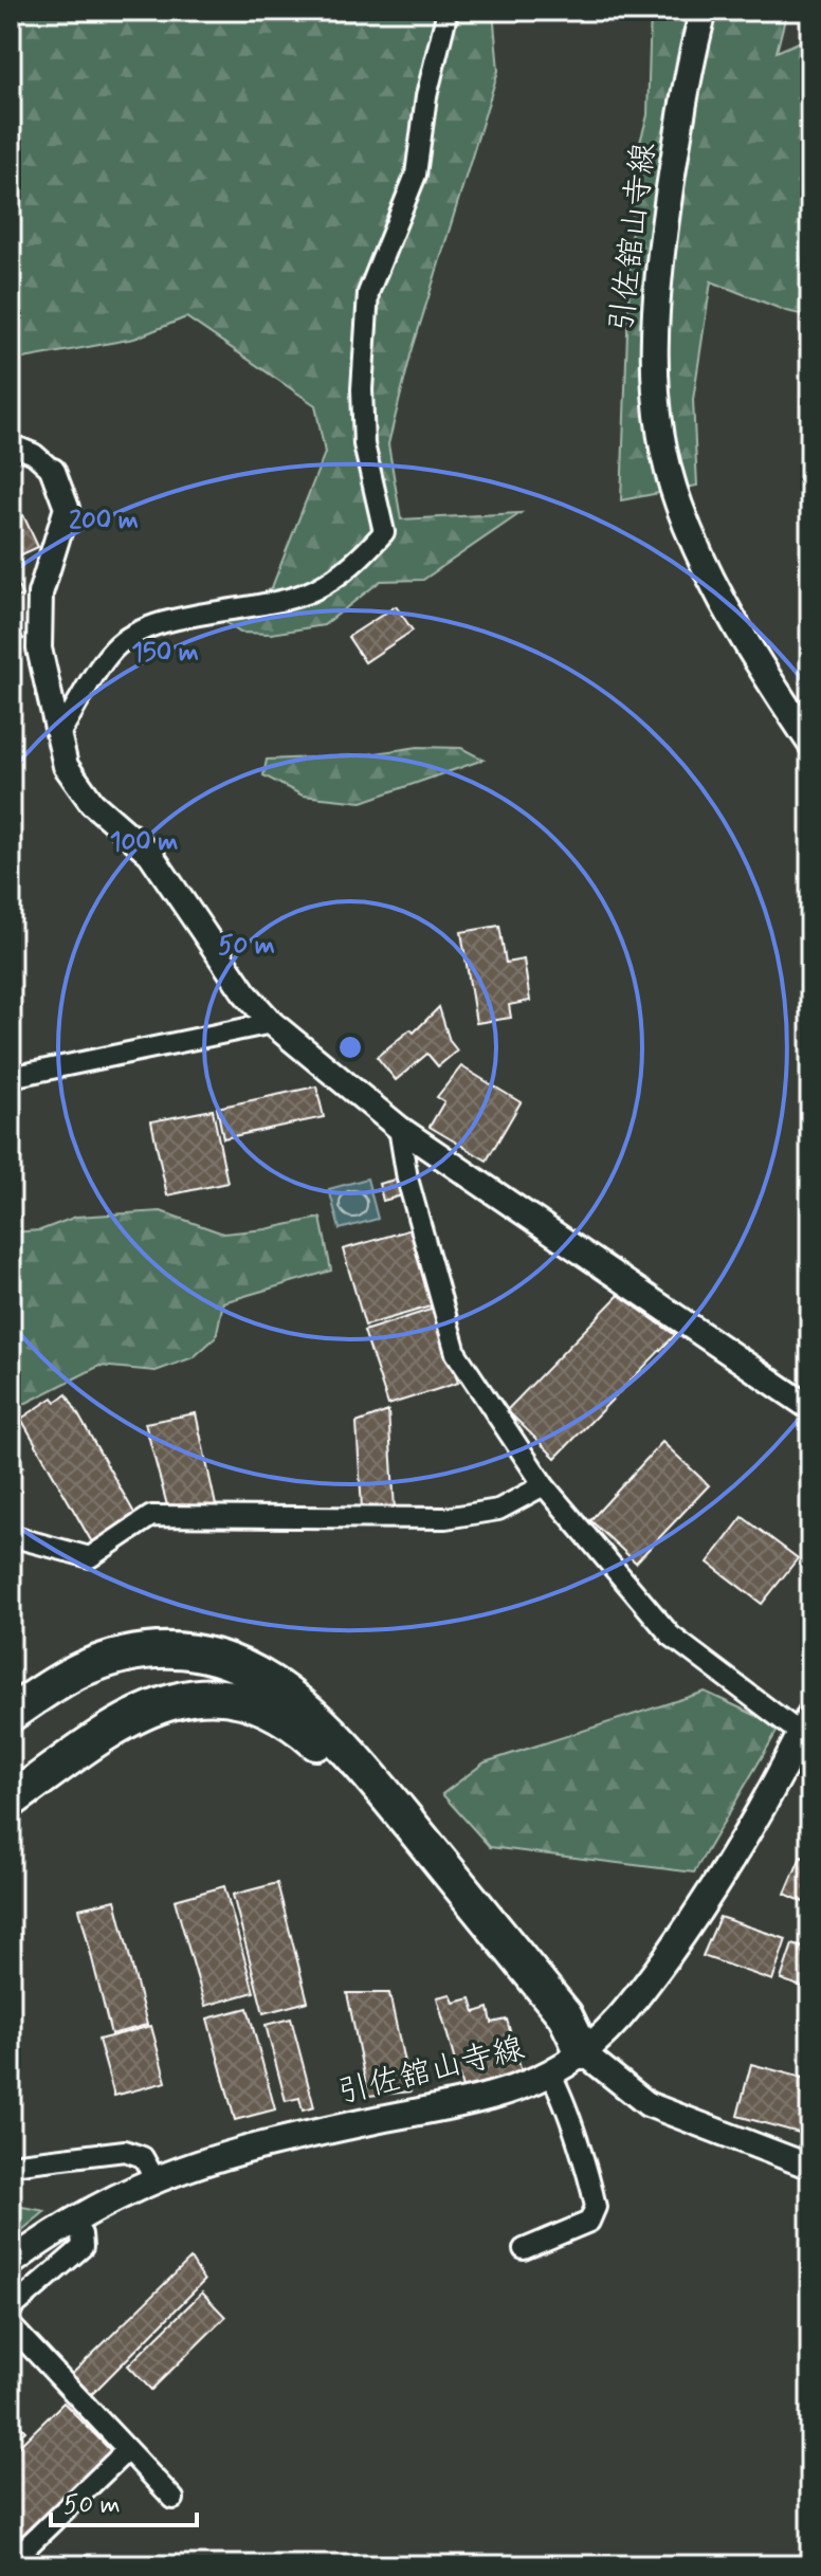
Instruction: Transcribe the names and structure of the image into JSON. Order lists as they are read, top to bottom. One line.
{"streets":{"main road":["引佐舘山寺線"]},"scale_bar":"50 m","rings":["200 m","150 m","100 m","50 m"]}
